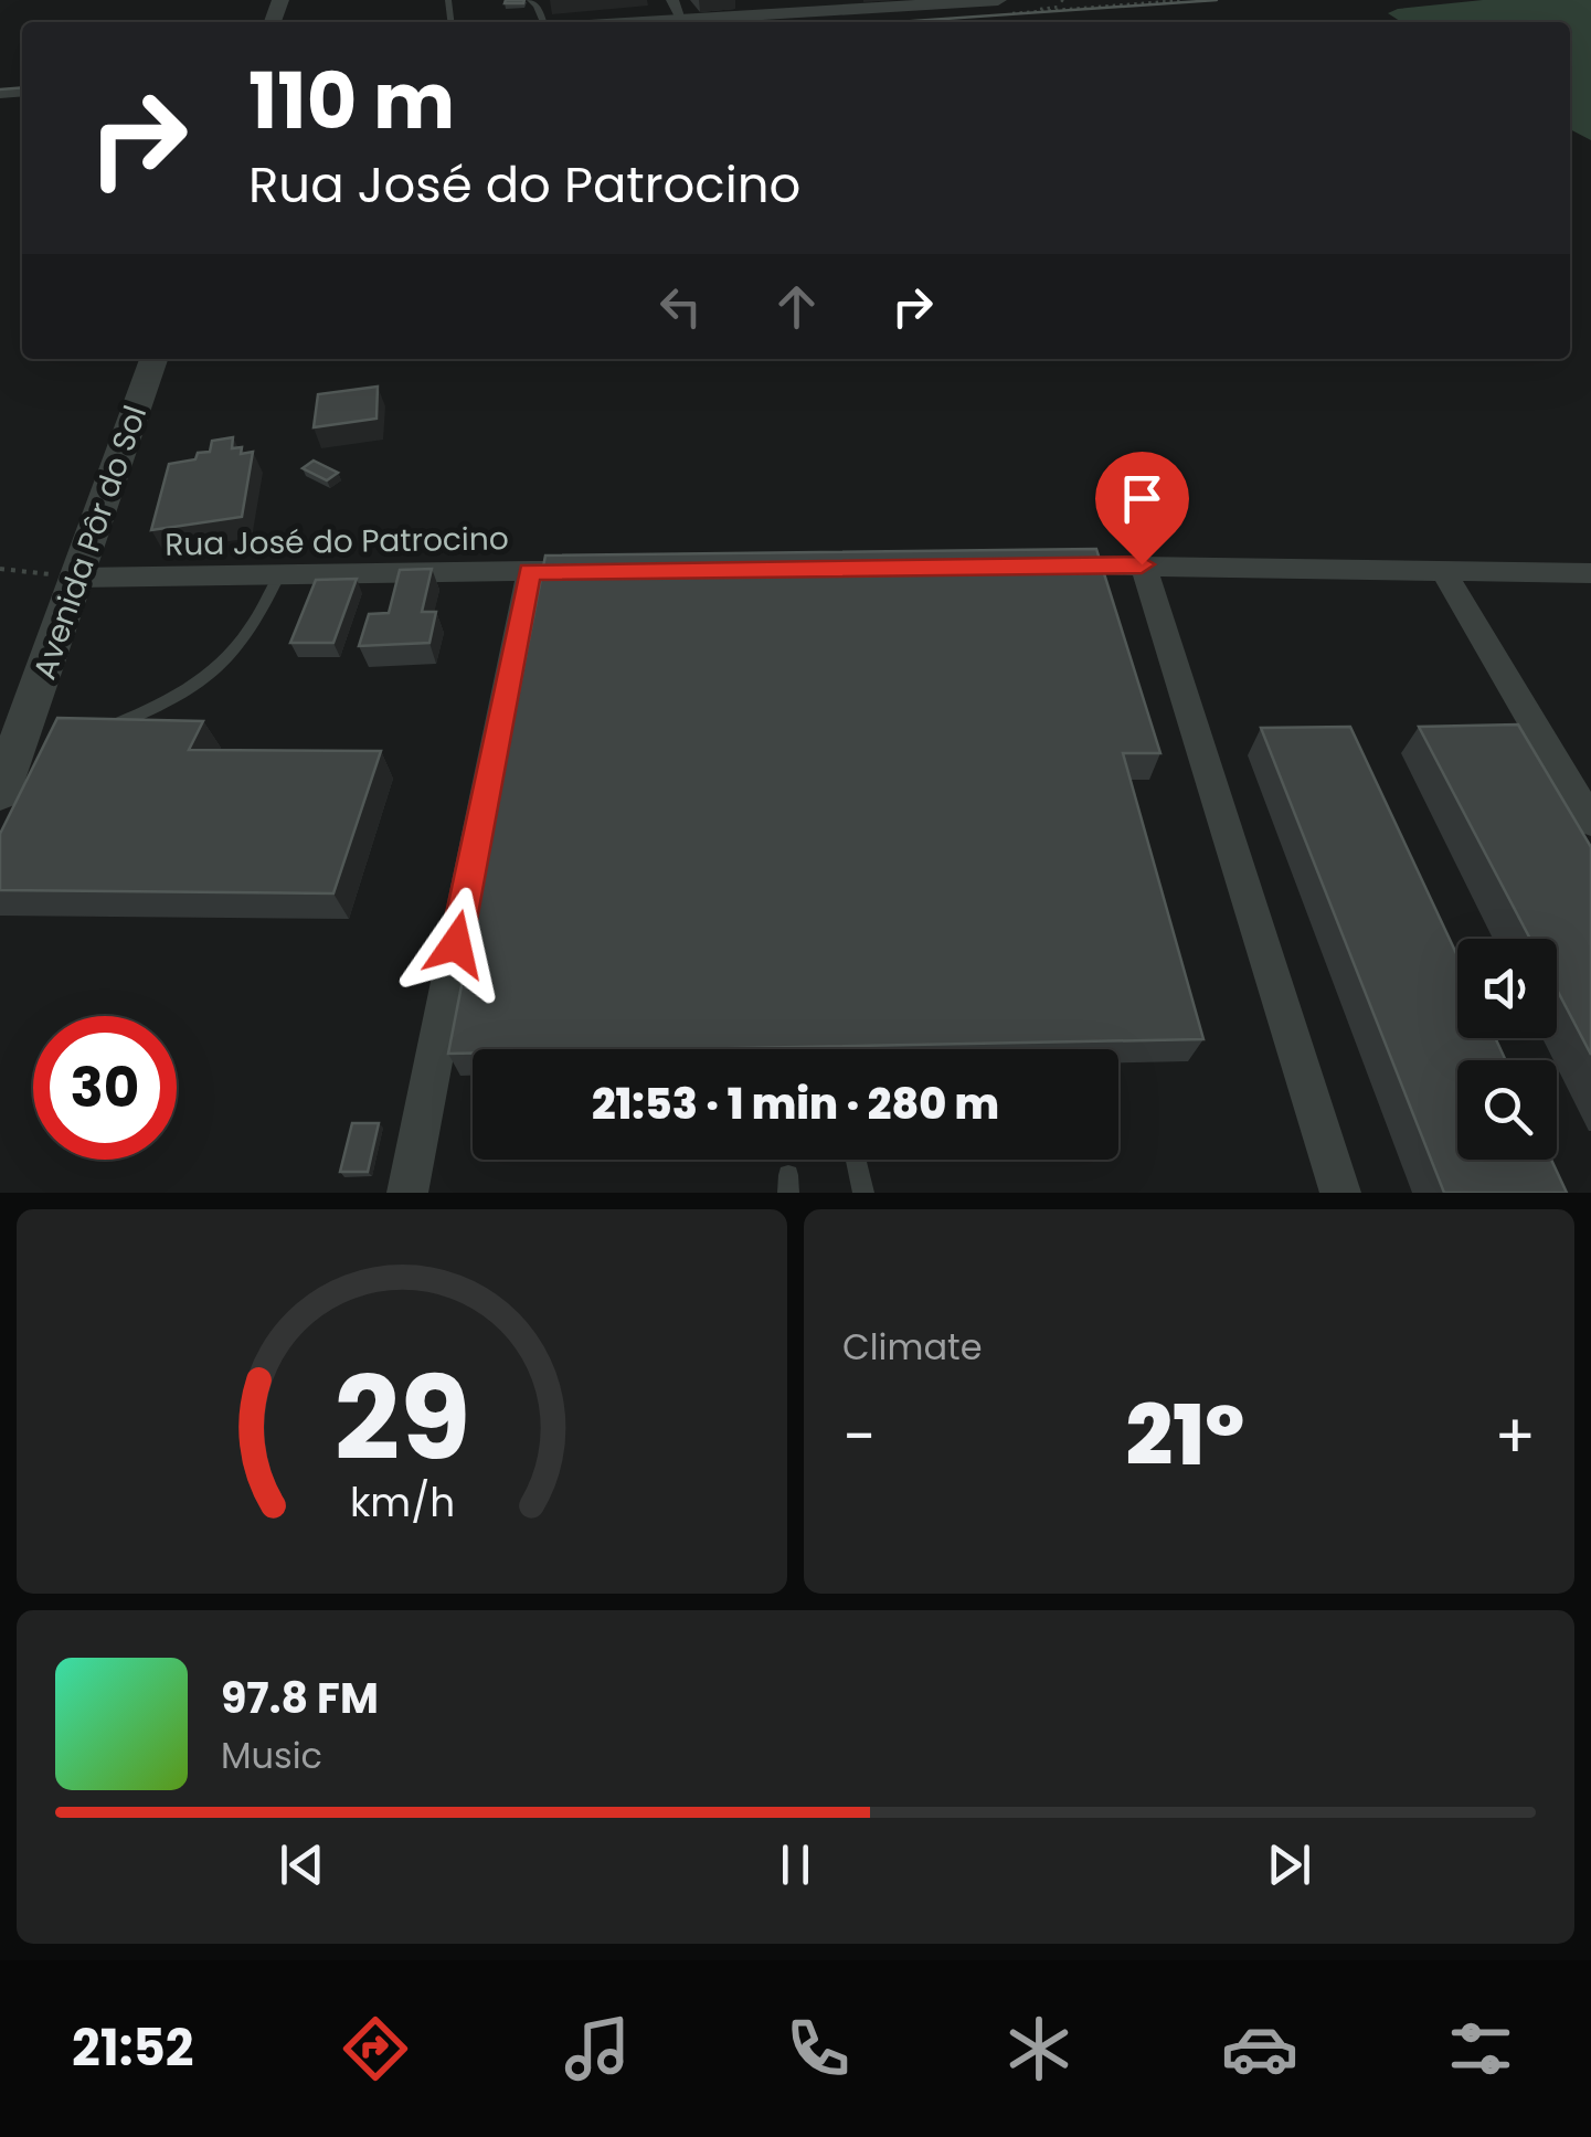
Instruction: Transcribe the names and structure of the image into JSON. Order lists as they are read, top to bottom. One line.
{"streets":{"street":["Rua José do Patrocino","Avenida Pôr do Sol"]},"crossings":[["Rua José do Patrocino","Avenida Pôr do Sol"]],"page":{"turn":["110 m","Rua José do Patrocino"],"limit":"30","trip":"21:53 · 1 min · 280 m","tile":"Climate","heat":["−","21°","+"],"song":["97.8 FM","Music"],"tabs":"21:52","gauge":["29","km/h"]}}
